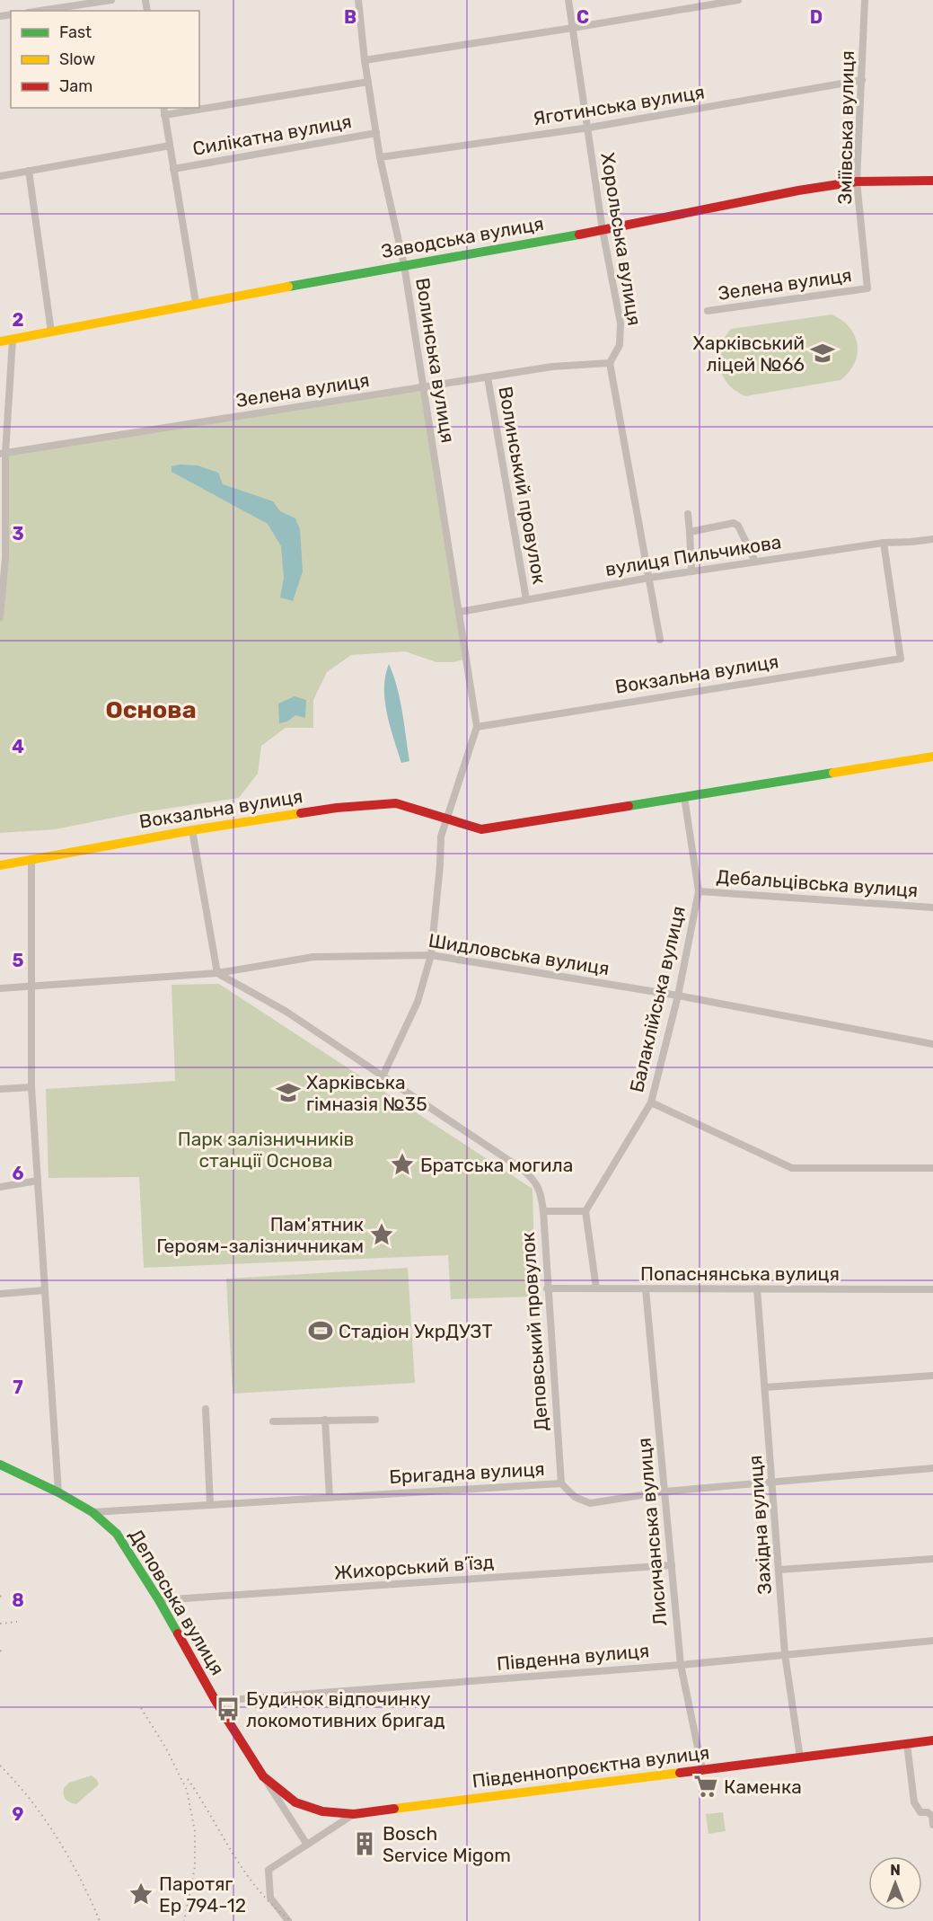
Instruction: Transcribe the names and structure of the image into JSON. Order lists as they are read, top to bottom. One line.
{"streets":{"street":["Яготинська вулиця","Зміївська вулиця","Силікатна вулиця","Заводська вулиця","Хорольська вулиця","Зелена вулиця","Волинська вулиця","Волинський провулок","вулиця Пильчикова","Вокзальна вулиця","Дебальцівська вулиця","Шидловська вулиця","Балаклійська вулиця","Попаснянська вулиця","Деповський провулок","Бригадна вулиця","Західна вулиця","Лисичанська вулиця","Жихорський в’їзд","Деповська вулиця","Південна вулиця","Південнопроєктна вулиця"]},"crossings":[["Яготинська вулиця","Зміївська вулиця"],["Яготинська вулиця","Хорольська вулиця"],["Яготинська вулиця","Волинська вулиця"],["Зміївська вулиця","Заводська вулиця"],["Зміївська вулиця","Зелена вулиця"],["Силікатна вулиця","Волинська вулиця"],["Заводська вулиця","Хорольська вулиця"],["Заводська вулиця","Волинська вулиця"],["Хорольська вулиця","Зелена вулиця"],["Зелена вулиця","Волинська вулиця"],["Зелена вулиця","Волинський провулок"],["Волинська вулиця","вулиця Пильчикова"],["Волинська вулиця","Вокзальна вулиця"],["Волинський провулок","вулиця Пильчикова"],["вулиця Пильчикова","Вокзальна вулиця"],["Вокзальна вулиця","Балаклійська вулиця"],["Дебальцівська вулиця","Балаклійська вулиця"],["Шидловська вулиця","Балаклійська вулиця"],["Шидловська вулиця","Деповський провулок"],["Попаснянська вулиця","Деповський провулок"],["Попаснянська вулиця","Західна вулиця"],["Попаснянська вулиця","Лисичанська вулиця"],["Деповський провулок","Бригадна вулиця"],["Бригадна вулиця","Західна вулиця"],["Бригадна вулиця","Лисичанська вулиця"],["Бригадна вулиця","Деповська вулиця"],["Західна вулиця","Південна вулиця"],["Західна вулиця","Південнопроєктна вулиця"],["Лисичанська вулиця","Жихорський в’їзд"],["Лисичанська вулиця","Південна вулиця"],["Лисичанська вулиця","Південнопроєктна вулиця"],["Жихорський в’їзд","Деповська вулиця"],["Деповська вулиця","Південна вулиця"],["Деповська вулиця","Південнопроєктна вулиця"]],"districts":["Основа"],"parks":["Парк залізничників станції Основа"],"places":{"school or university":["Харківський ліцей №66","Харківська гімназія №35"],"place":["Братська могила","Пам'ятник Героям-залізничникам","Паротяг Ер 794-12"],"sports":["Стадіон УкрДУЗТ"],"bus stop":["Будинок відпочинку локомотивних бригад"],"supermarket":["Каменка"],"building":["Bosch Service Migom"]},"legend":["Fast","Slow","Jam"],"north":"top","grid":{"columns":["B","C","D"],"rows":["2","3","4","5","6","7","8","9"]}}
